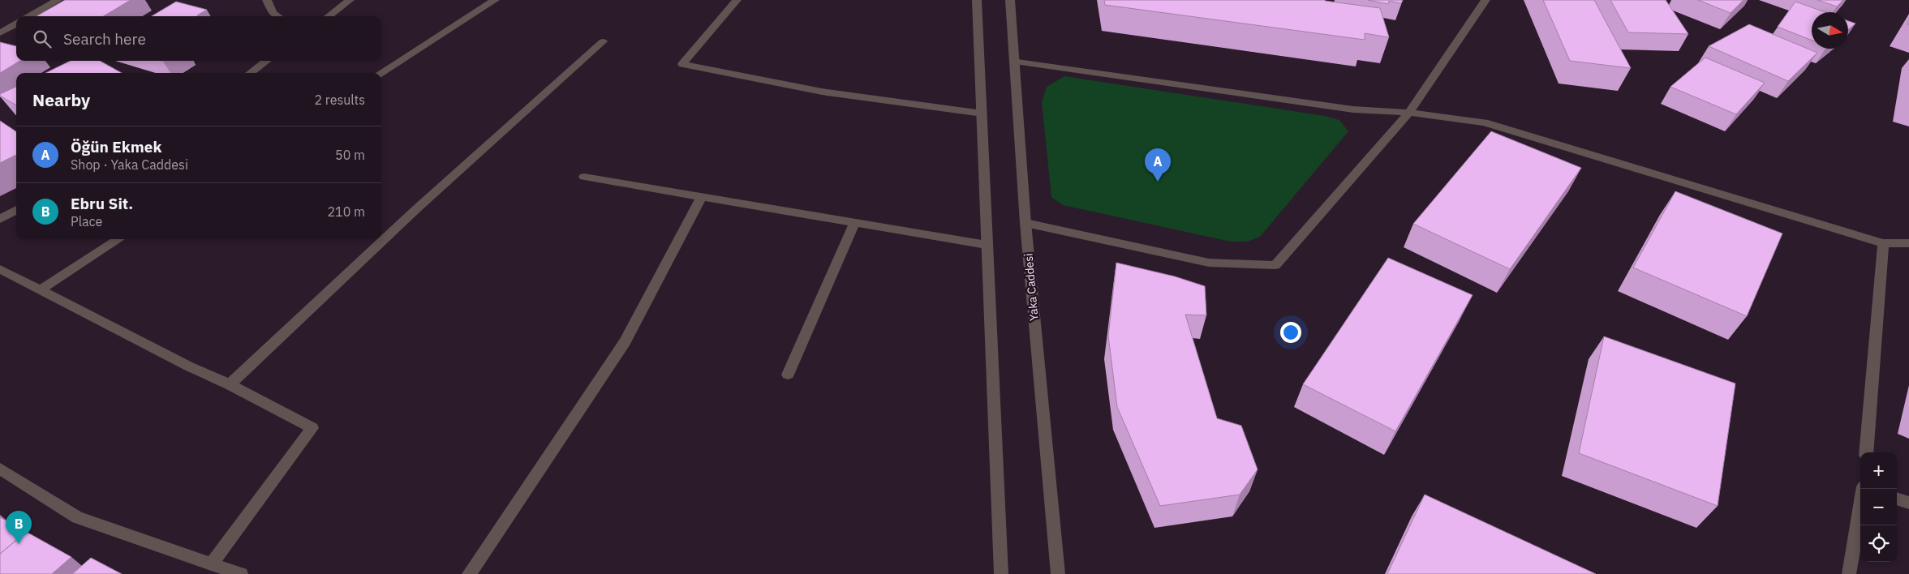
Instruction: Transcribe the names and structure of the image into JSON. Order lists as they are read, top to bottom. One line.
{"streets":{"street":["Yaka Caddesi"]},"north":"right","page":{"search":"Search here","heading":["Nearby","2 results"],"list":[{"mark":"A","name":"Öğün Ekmek","note":"Shop · Yaka Caddesi","value":"50 m"},{"mark":"B","name":"Ebru Sit.","note":"Place","value":"210 m"}],"pins":["A","B"],"map_buttons":["+","−"]}}
